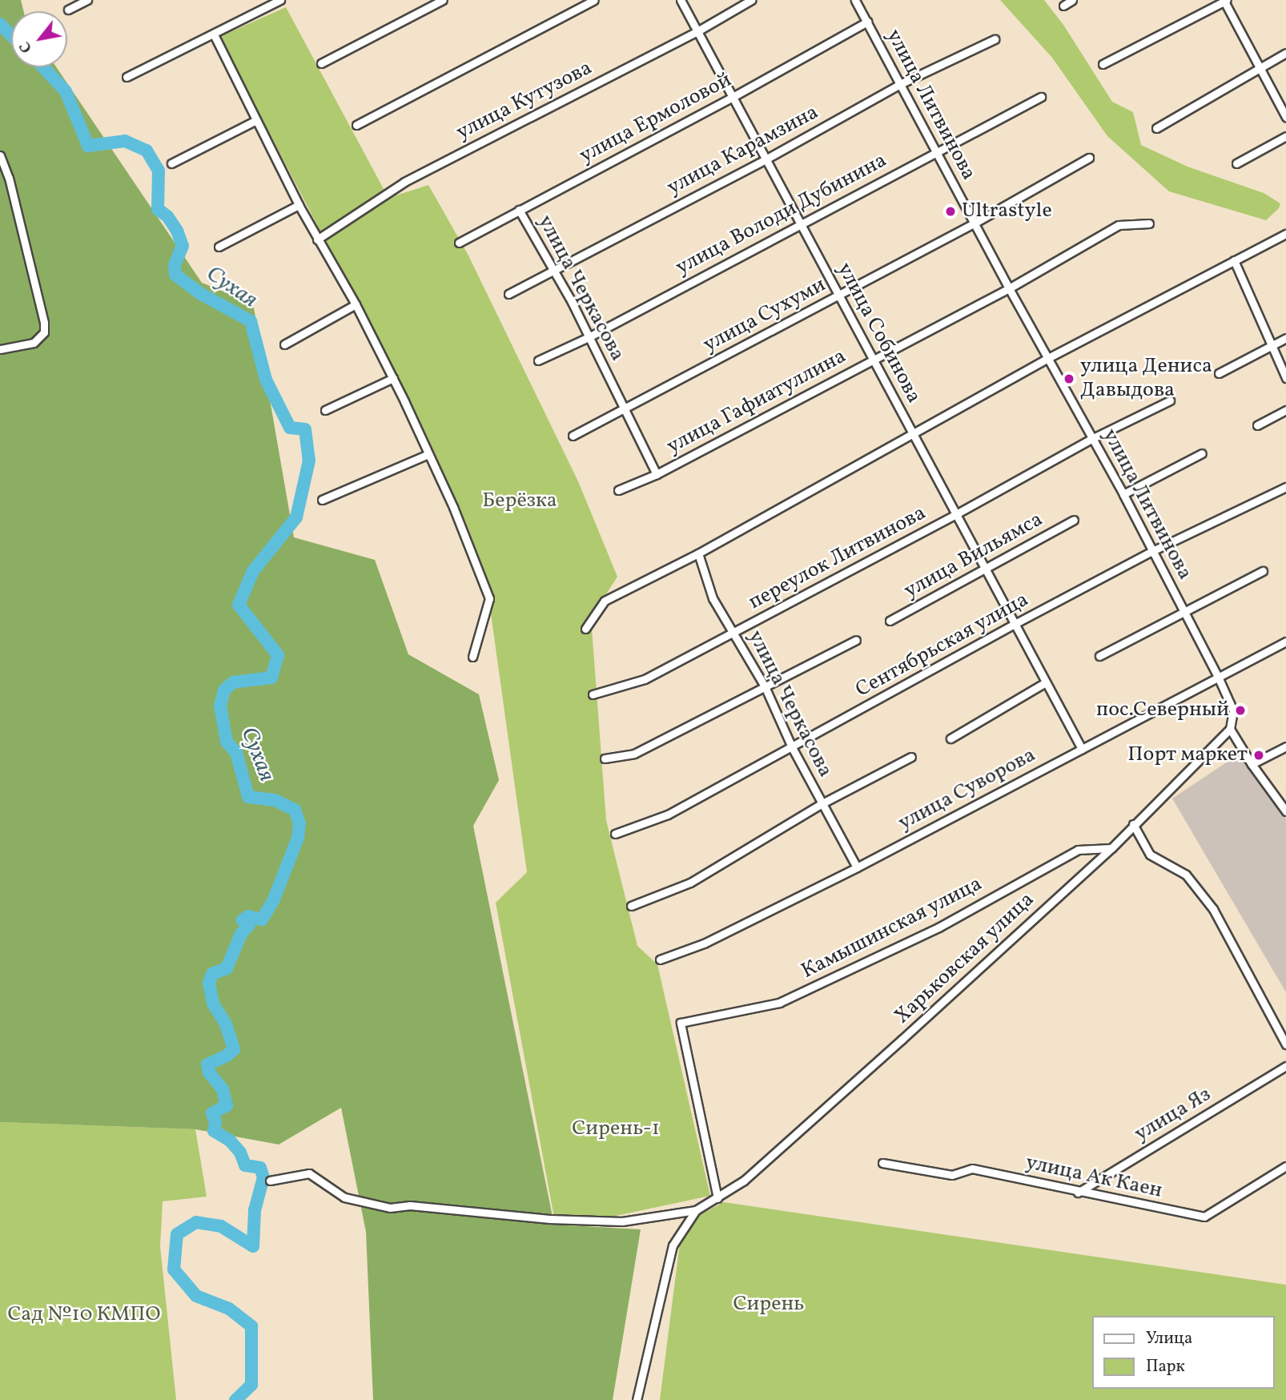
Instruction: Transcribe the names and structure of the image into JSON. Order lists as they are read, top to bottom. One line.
{"streets":{"street":["улица Кутузова","улица Литвинова","улица Ермоловой","улица Карамзина","улица Володи Дубинина","улица Черкасова","улица Сухуми","улица Собинова","улица Гафиатуллина","улица Вильямса","переулок Литвинова","Сентябрьская улица","улица Суворова","Камышинская улица","Харьковская улица","улица Яз","улица Ак Каен"]},"crossings":[["улица Кутузова","улица Собинова"],["улица Литвинова","улица Ермоловой"],["улица Литвинова","улица Карамзина"],["улица Литвинова","улица Володи Дубинина"],["улица Литвинова","улица Сухуми"],["улица Литвинова","улица Гафиатуллина"],["улица Литвинова","переулок Литвинова"],["улица Литвинова","Сентябрьская улица"],["улица Литвинова","улица Суворова"],["улица Литвинова","Харьковская улица"],["улица Ермоловой","улица Черкасова"],["улица Ермоловой","улица Собинова"],["улица Карамзина","улица Черкасова"],["улица Карамзина","улица Собинова"],["улица Володи Дубинина","улица Черкасова"],["улица Володи Дубинина","улица Собинова"],["улица Черкасова","улица Сухуми"],["улица Черкасова","улица Гафиатуллина"],["улица Черкасова","переулок Литвинова"],["улица Черкасова","Сентябрьская улица"],["улица Черкасова","улица Суворова"],["улица Сухуми","улица Собинова"],["улица Собинова","улица Гафиатуллина"],["улица Собинова","улица Вильямса"],["улица Собинова","переулок Литвинова"],["улица Собинова","Сентябрьская улица"],["улица Собинова","улица Суворова"],["Камышинская улица","Харьковская улица"],["улица Яз","улица Ак Каен"]],"water":["Сухая"],"parks":["Берёзка","Сирень-1","Сирень","Сад №10 КМПО"],"places":["Ultrastyle","улица Дениса Давыдова","пос.Северный","Порт маркет"],"legend":["Улица","Парк"],"north":"bottom left"}
